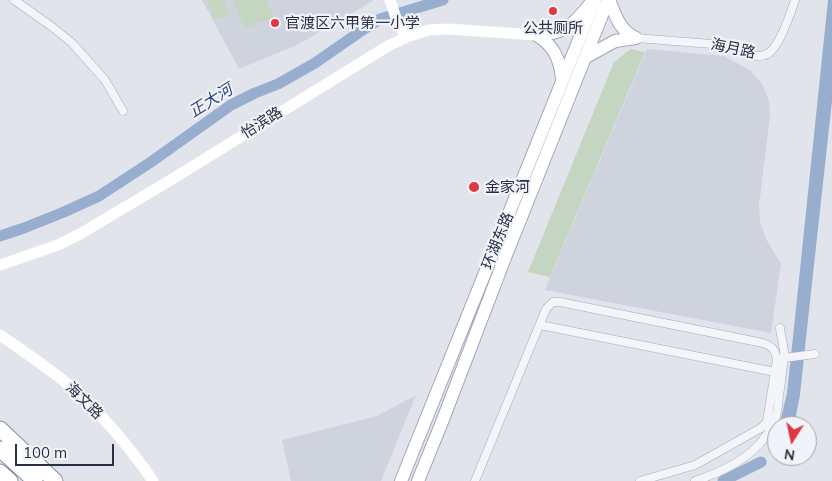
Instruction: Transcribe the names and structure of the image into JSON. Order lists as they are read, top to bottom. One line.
{"streets":{"main road":["环湖东路"],"street":["海月路","怡滨路","海文路"]},"water":["正大河"],"places":["公共厕所","官渡区六甲第一小学","金家河"],"scale_bar":"100 m","north":"bottom"}
